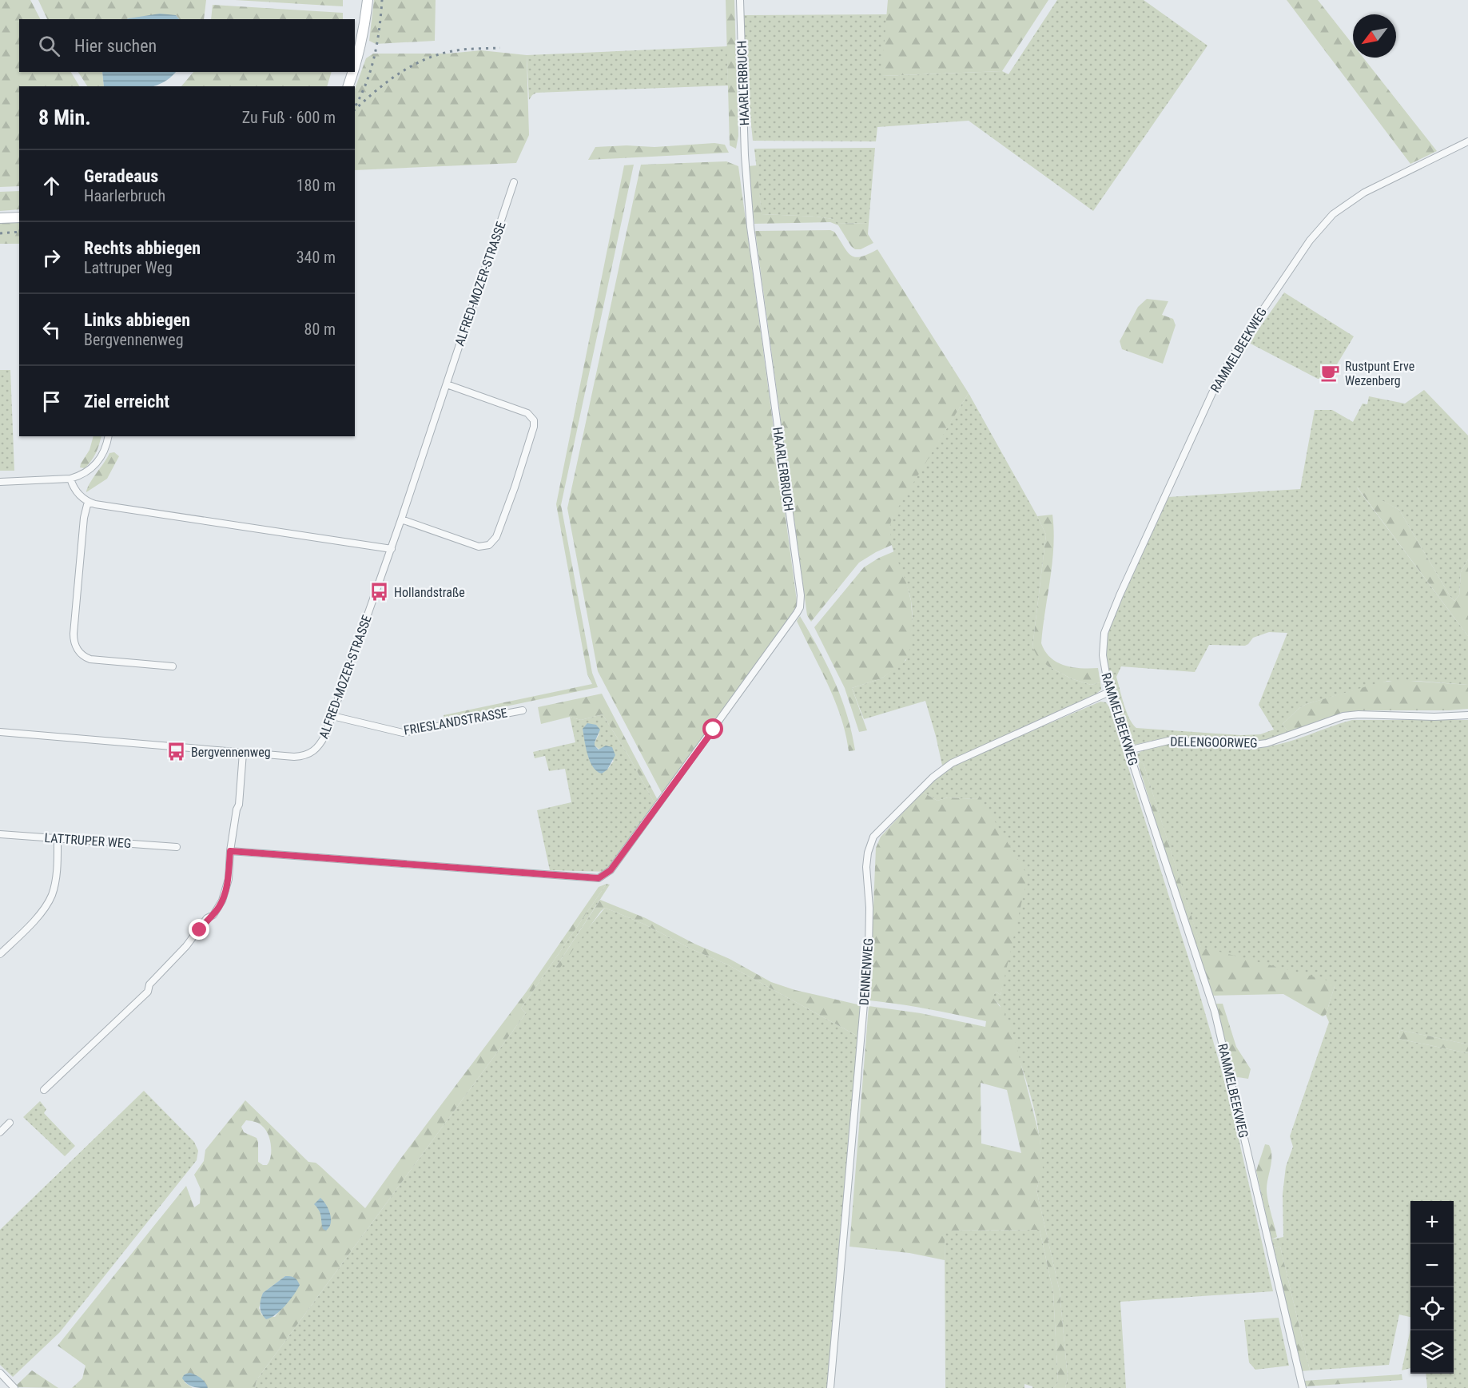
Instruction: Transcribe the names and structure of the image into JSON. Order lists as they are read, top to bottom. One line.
{"streets":{"street":["HAARLERBRUCH","ALFRED-MOZER-STRASSE","RAMMELBEEKWEG","FRIESLANDSTRASSE","DELENGOORWEG","LATTRUPER WEG","DENNENWEG"]},"crossings":[["ALFRED-MOZER-STRASSE","FRIESLANDSTRASSE"],["RAMMELBEEKWEG","DELENGOORWEG"],["RAMMELBEEKWEG","DENNENWEG"]],"places":{"cafe":["Rustpunt Erve Wezenberg"],"bus stop":["Hollandstraße","Bergvennenweg"]},"north":"bottom left","page":{"search":"Hier suchen","heading":["8 Min.","Zu Fuß · 600 m"],"list":[["Geradeaus","Haarlerbruch","180 m"],["Rechts abbiegen","Lattruper Weg","340 m"],["Links abbiegen","Bergvennenweg","80 m"],"Ziel erreicht"],"map_buttons":["+","−"]}}
